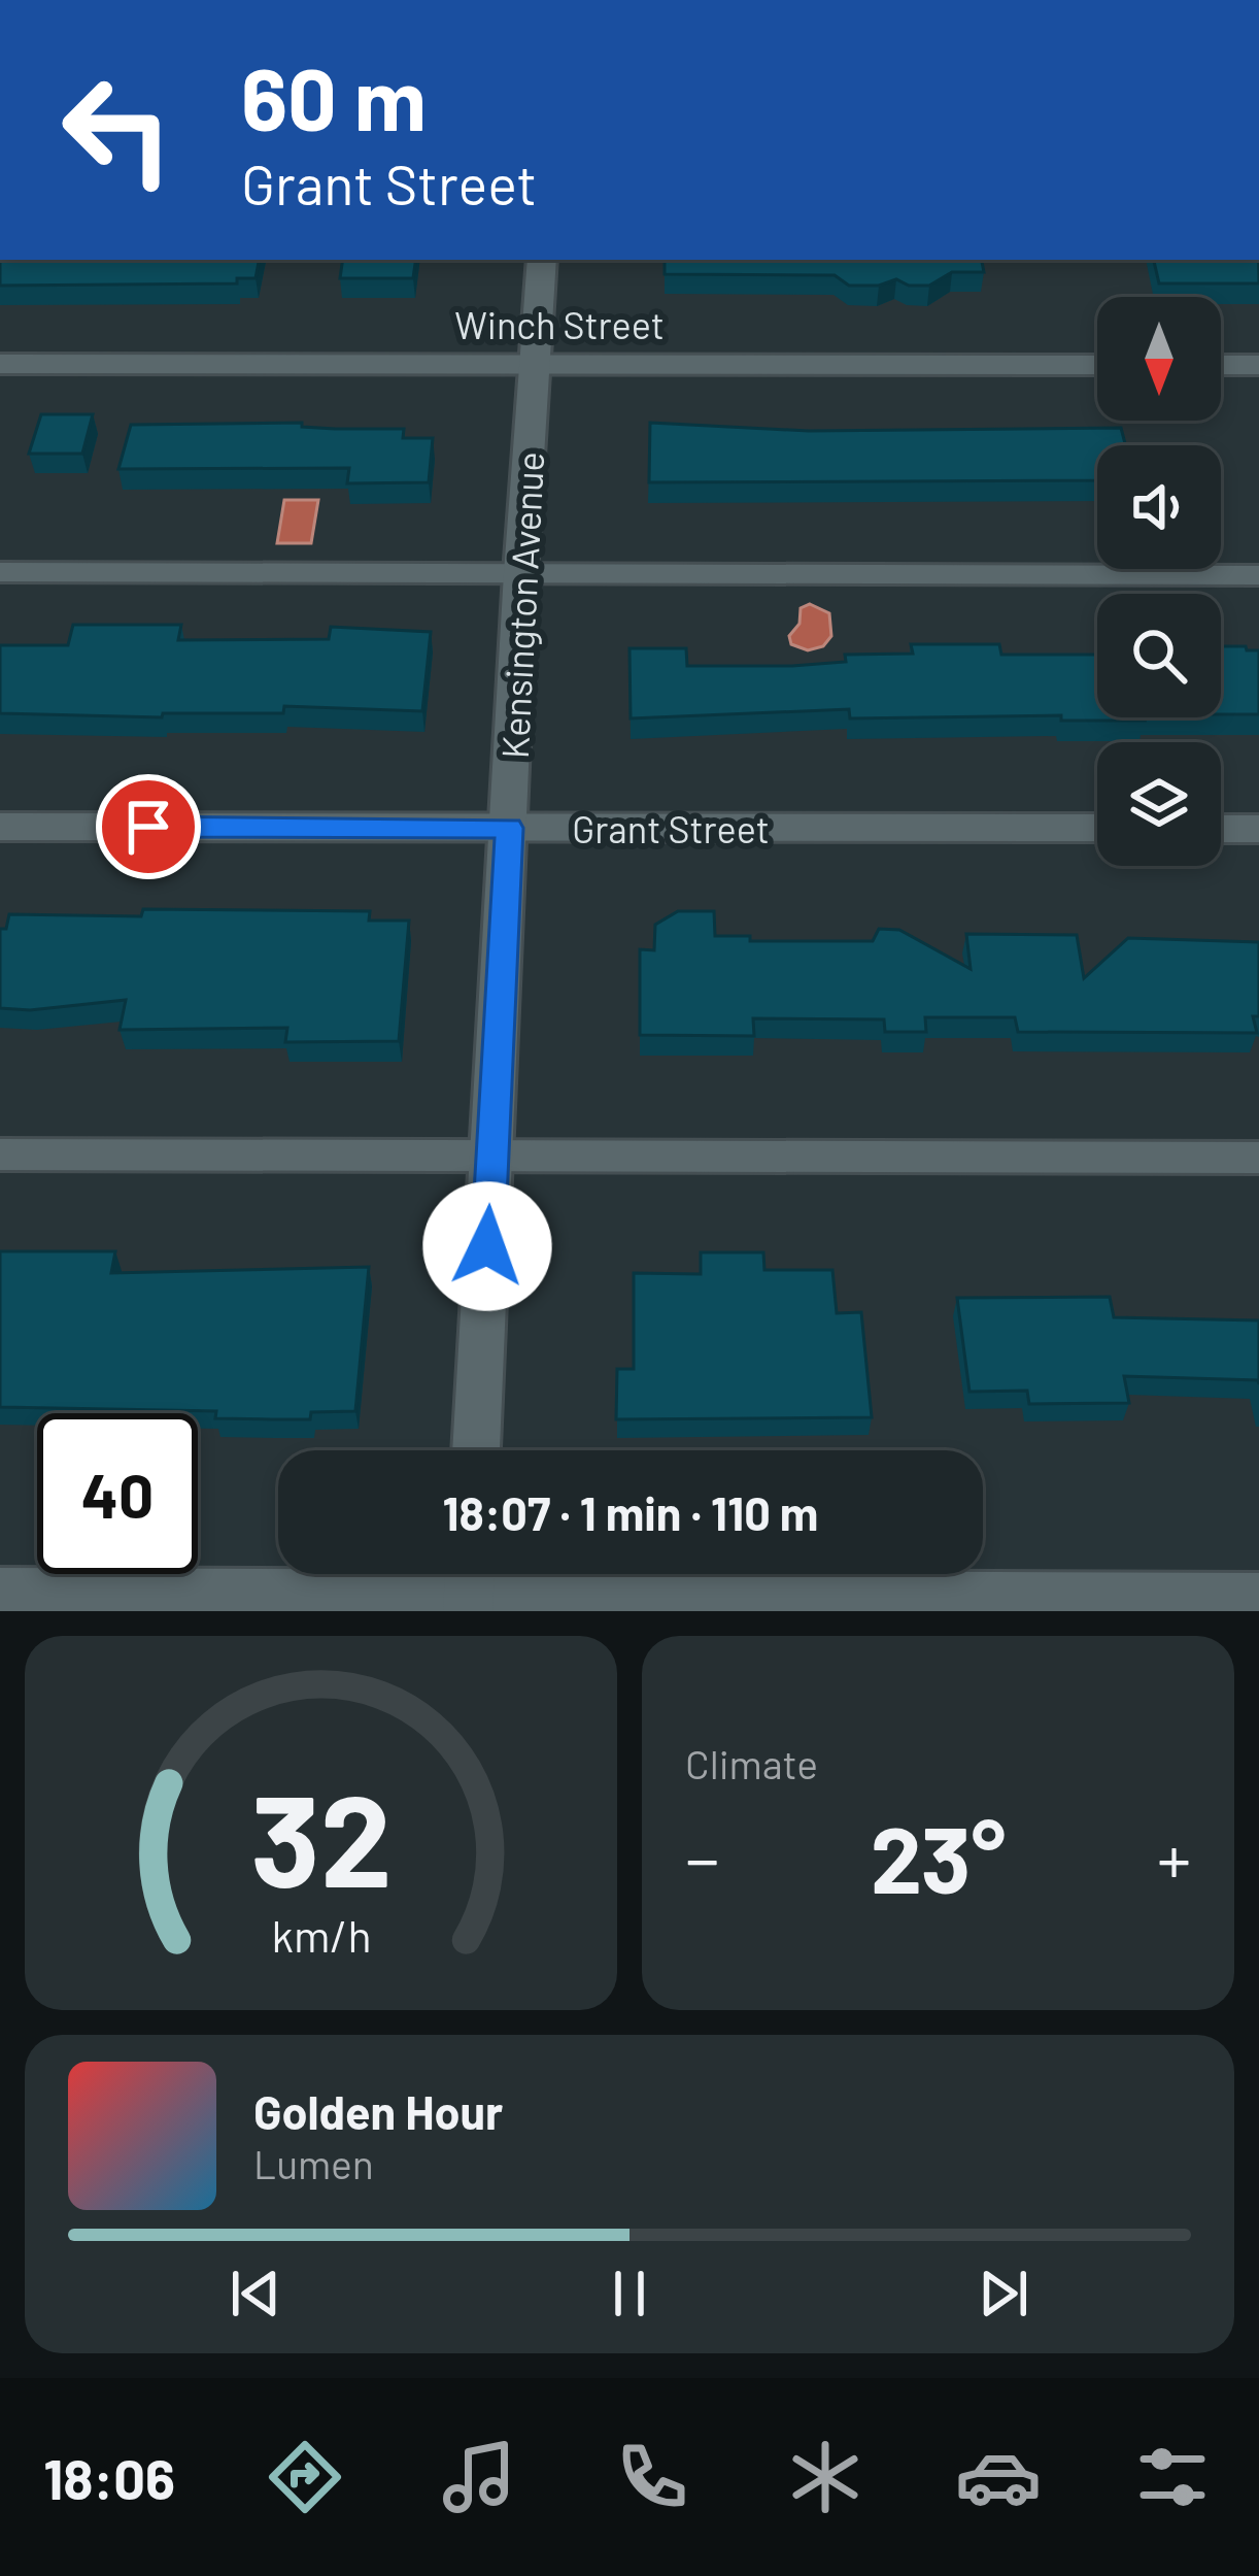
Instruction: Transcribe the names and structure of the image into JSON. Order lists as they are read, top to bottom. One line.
{"streets":{"street":["Winch Street","Kensington Avenue","Grant Street"]},"crossings":[["Winch Street","Kensington Avenue"],["Kensington Avenue","Grant Street"]],"north":"bottom","page":{"turn":["60 m","Grant Street"],"limit":"40","trip":"18:07 · 1 min · 110 m","tile":"Climate","heat":["−","23°","+"],"song":["Golden Hour","Lumen"],"tabs":"18:06","gauge":["32","km/h"]}}
